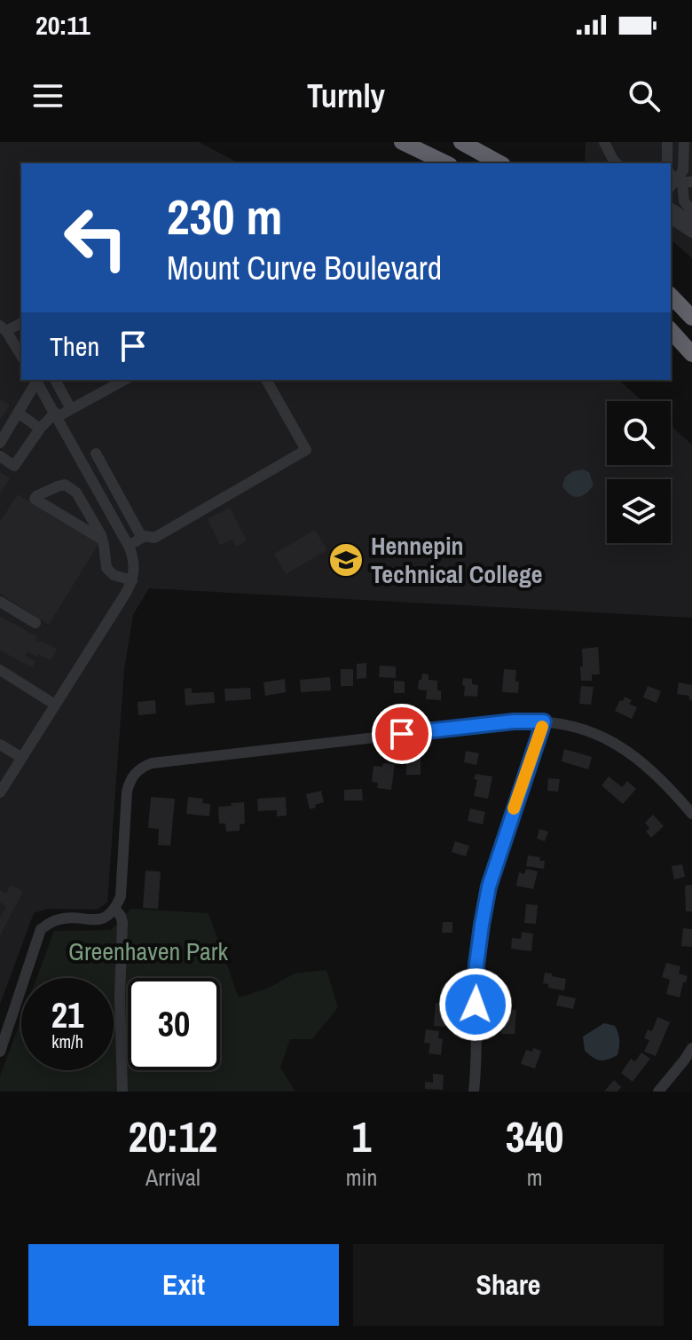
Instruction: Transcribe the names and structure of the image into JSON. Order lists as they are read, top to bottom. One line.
{"parks":["Greenhaven Park"],"places":{"school or university":["Hennepin Technical College"]},"page":{"status":"20:11","header":"Turnly","turn":["230 m","Mount Curve Boulevard"],"then":"Then","speed":"21 km/h","limit":"30","eta":["20:12","Arrival","1","min","340","m"],"buttons":["Exit","Share"]}}
